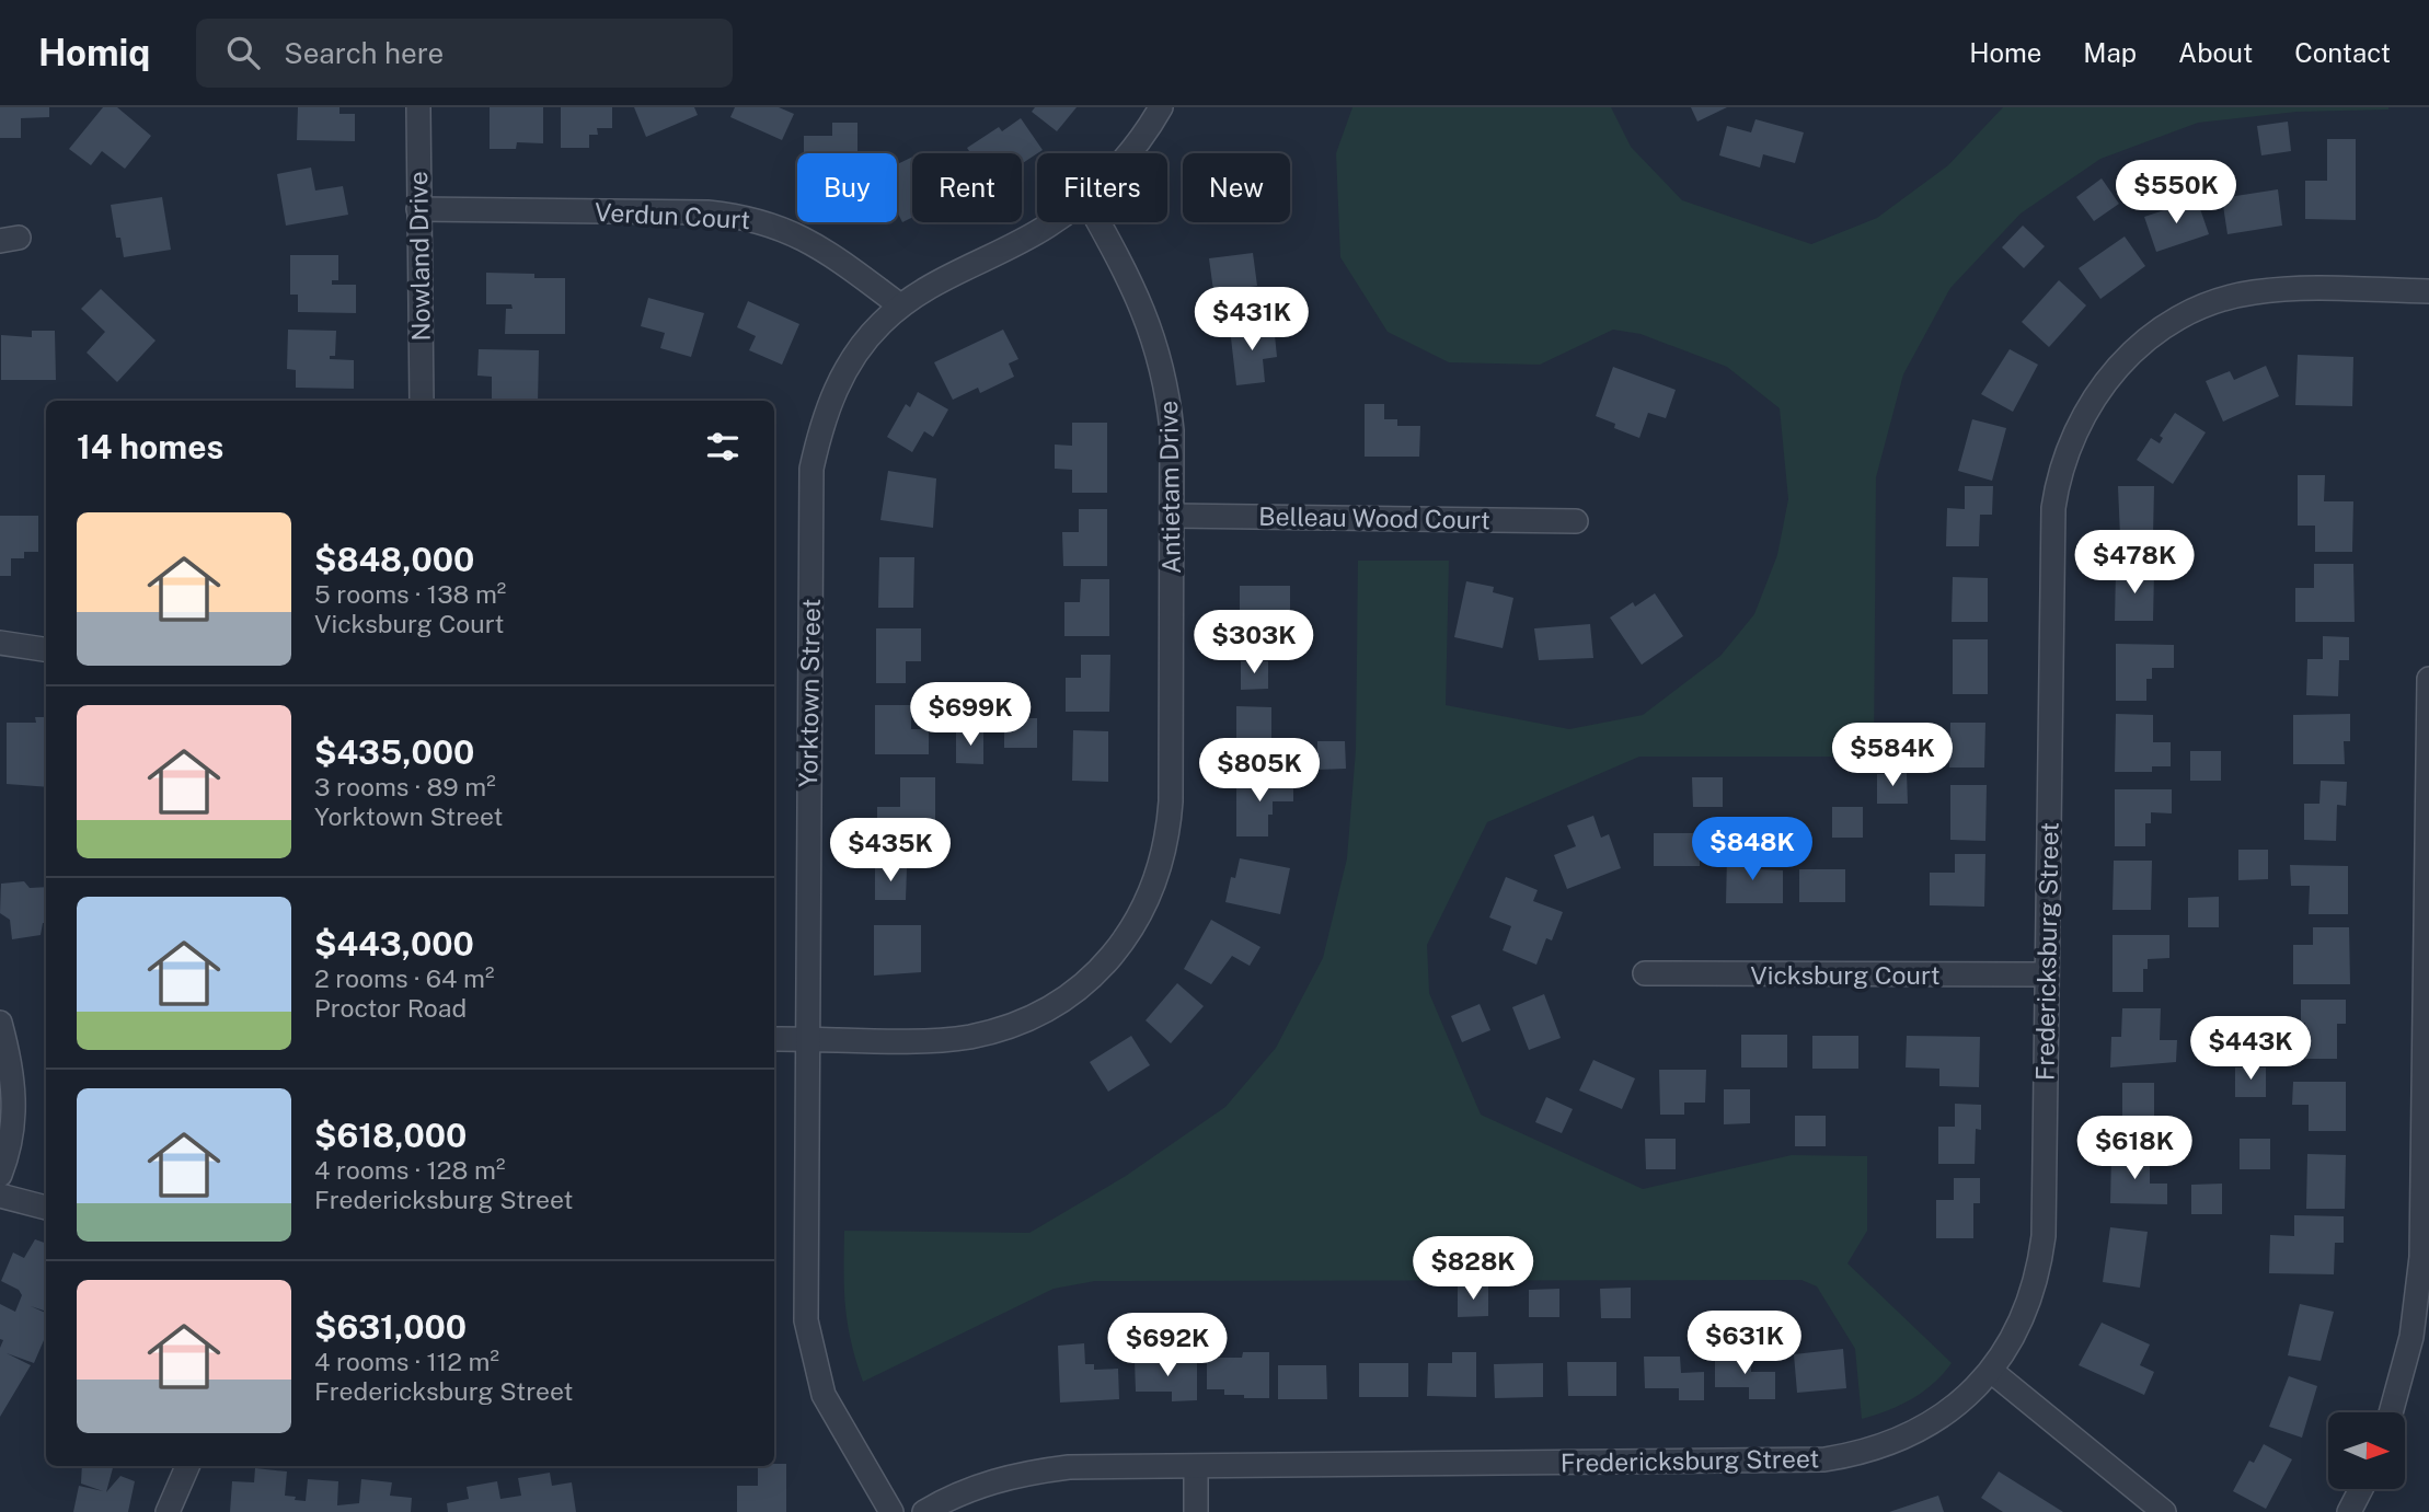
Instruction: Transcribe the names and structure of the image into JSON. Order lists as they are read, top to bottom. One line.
{"streets":{"street":["Verdun Court","Nowland Drive","Antietam Drive","Belleau Wood Court","Yorktown Street","Fredericksburg Street","Vicksburg Court"]},"crossings":[["Verdun Court","Nowland Drive"],["Verdun Court","Yorktown Street"],["Antietam Drive","Belleau Wood Court"],["Antietam Drive","Yorktown Street"],["Fredericksburg Street","Vicksburg Court"]],"north":"right","page":{"header":"Homiq","search":"Search here","nav":["Home","Map","About","Contact"],"chip":["Buy","Rent","Filters","New"],"price":["$550K","$431K","$478K","$303K","$699K","$584K","$805K","$848K","$435K","$443K","$618K","$828K","$631K","$692K"],"heading":"14 homes","list":[{"name":"$848,000","note":"5 rooms · 138 m² · Vicksburg Court"},{"name":"$435,000","note":"3 rooms · 89 m² · Yorktown Street"},{"name":"$443,000","note":"2 rooms · 64 m² · Proctor Road"},{"name":"$618,000","note":"4 rooms · 128 m² · Fredericksburg Street"},{"name":"$631,000","note":"4 rooms · 112 m² · Fredericksburg Street"}]}}
